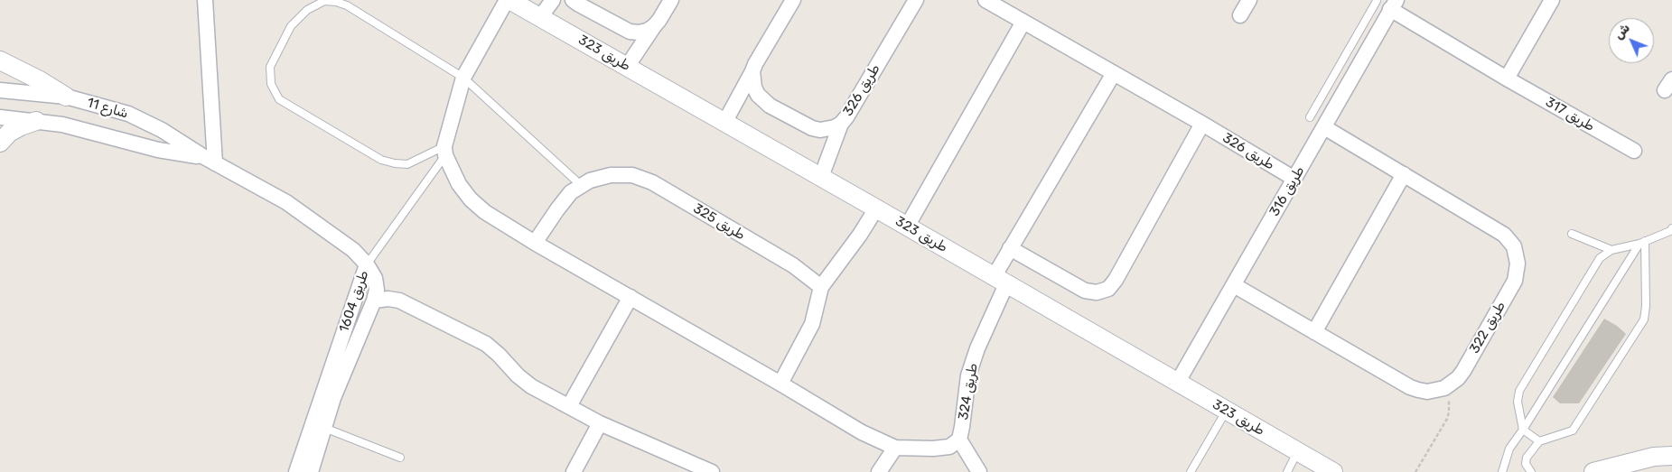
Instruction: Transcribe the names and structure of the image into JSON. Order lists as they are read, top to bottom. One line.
{"streets":{"street":["طريق 323","طريق 326","شارع 11","طريق 317","طريق 316","طريق 325","طريق 1604","طريق 322","طريق 324"]},"crossings":[["طريق 323","طريق 316"],["طريق 323","طريق 324"],["طريق 326","طريق 316"],["طريق 326","طريق 324"],["شارع 11","طريق 1604"],["طريق 317","طريق 316"],["طريق 316","طريق 322"]],"north":"top left"}
